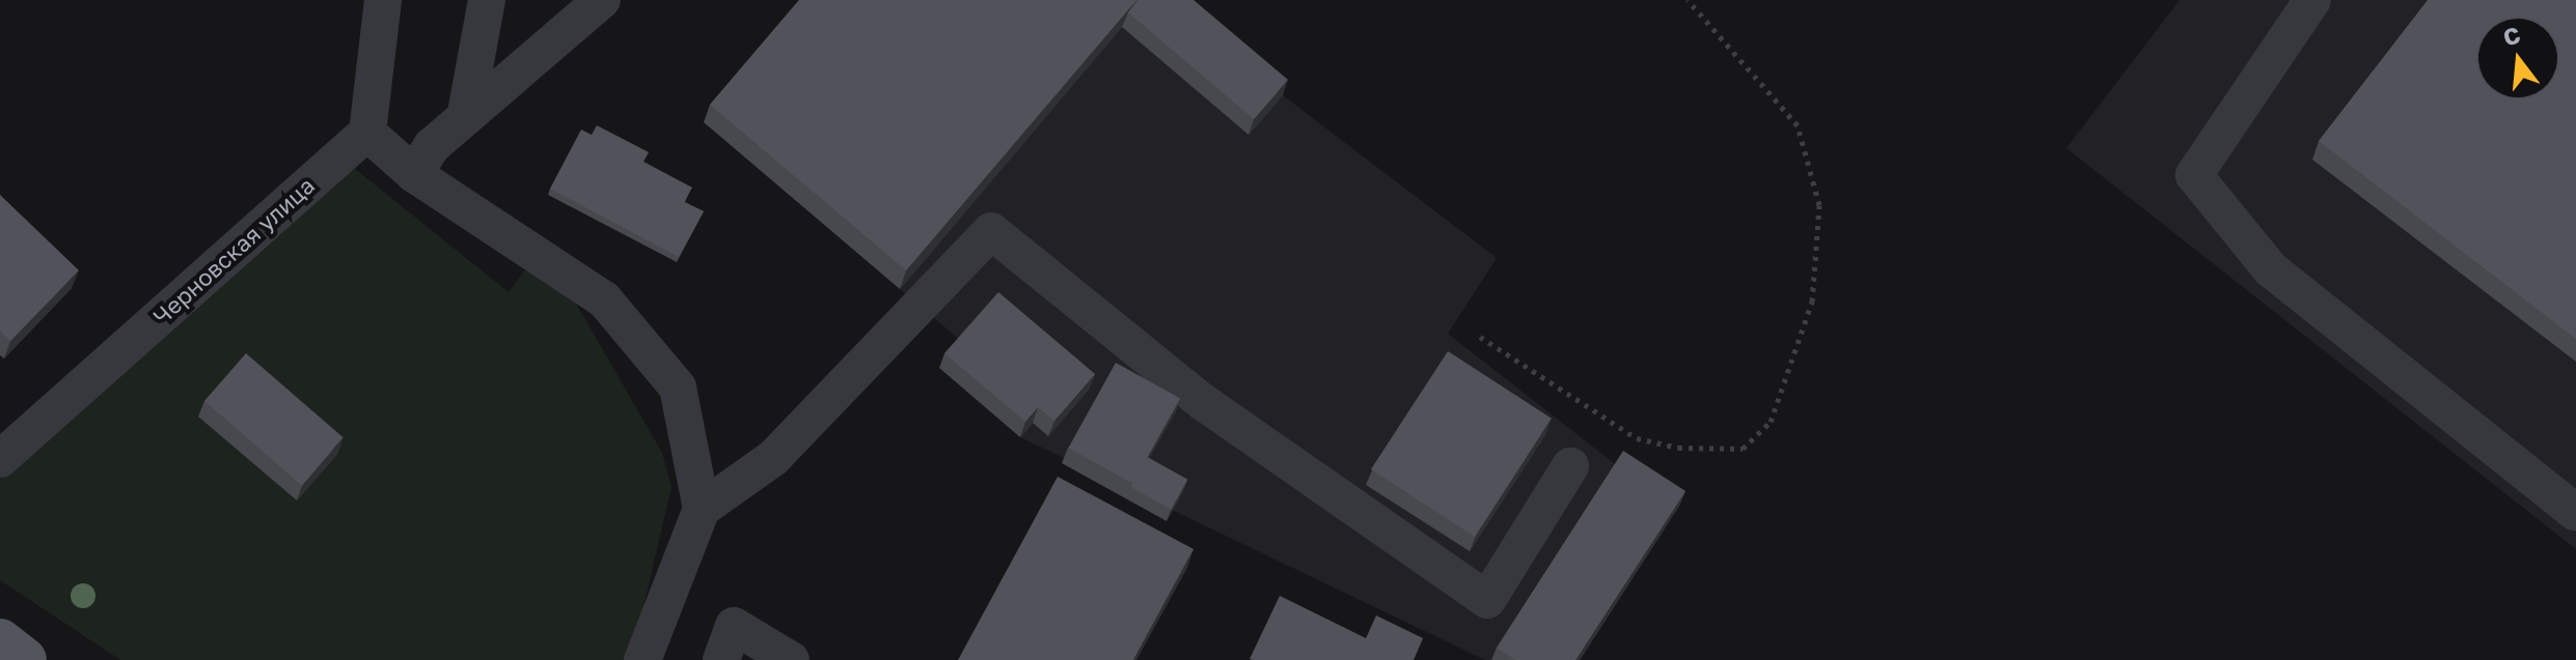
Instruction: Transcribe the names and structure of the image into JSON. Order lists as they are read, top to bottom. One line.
{"streets":{"street":["Черновская улица"]},"north":"top"}
